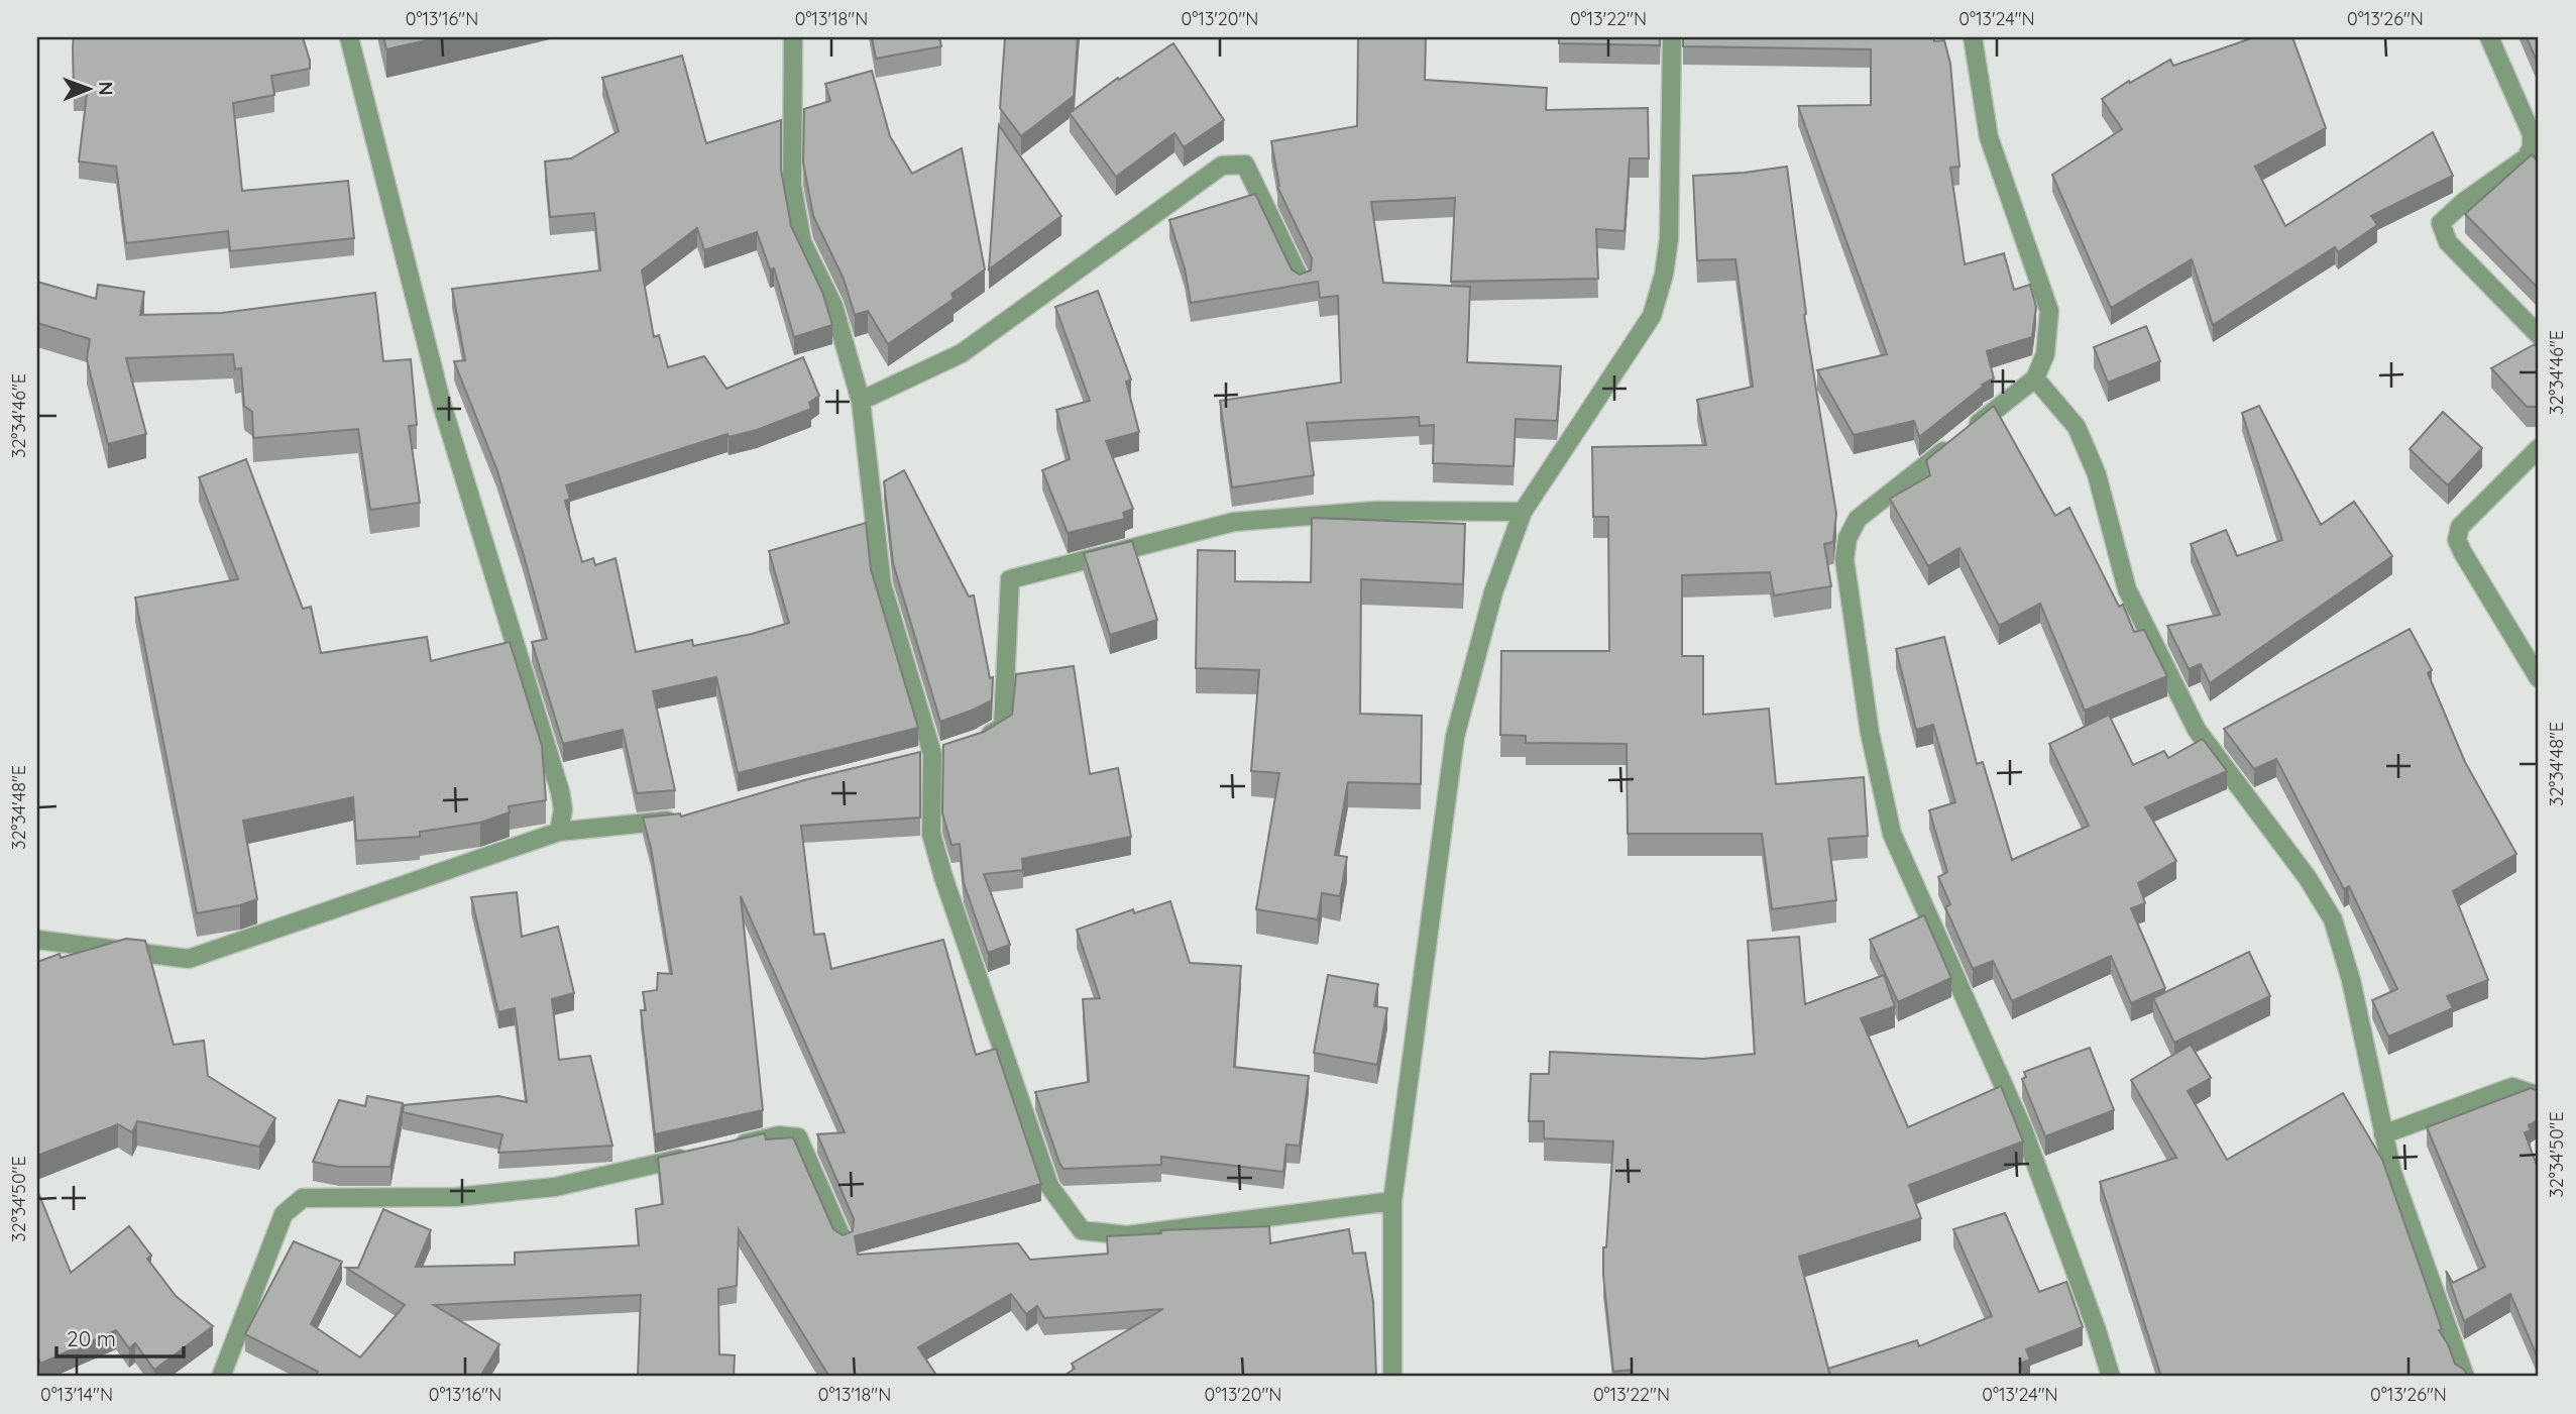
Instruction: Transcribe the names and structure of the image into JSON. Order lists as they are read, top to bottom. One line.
{"scale_bar":"20 m","north":"right","coordinates":["0°13'16\"N","0°13'18\"N","0°13'20\"N","0°13'22\"N","0°13'24\"N","0°13'26\"N","32°34'46\"E","32°34'48\"E","32°34'50\"E","0°13'14\"N"]}
